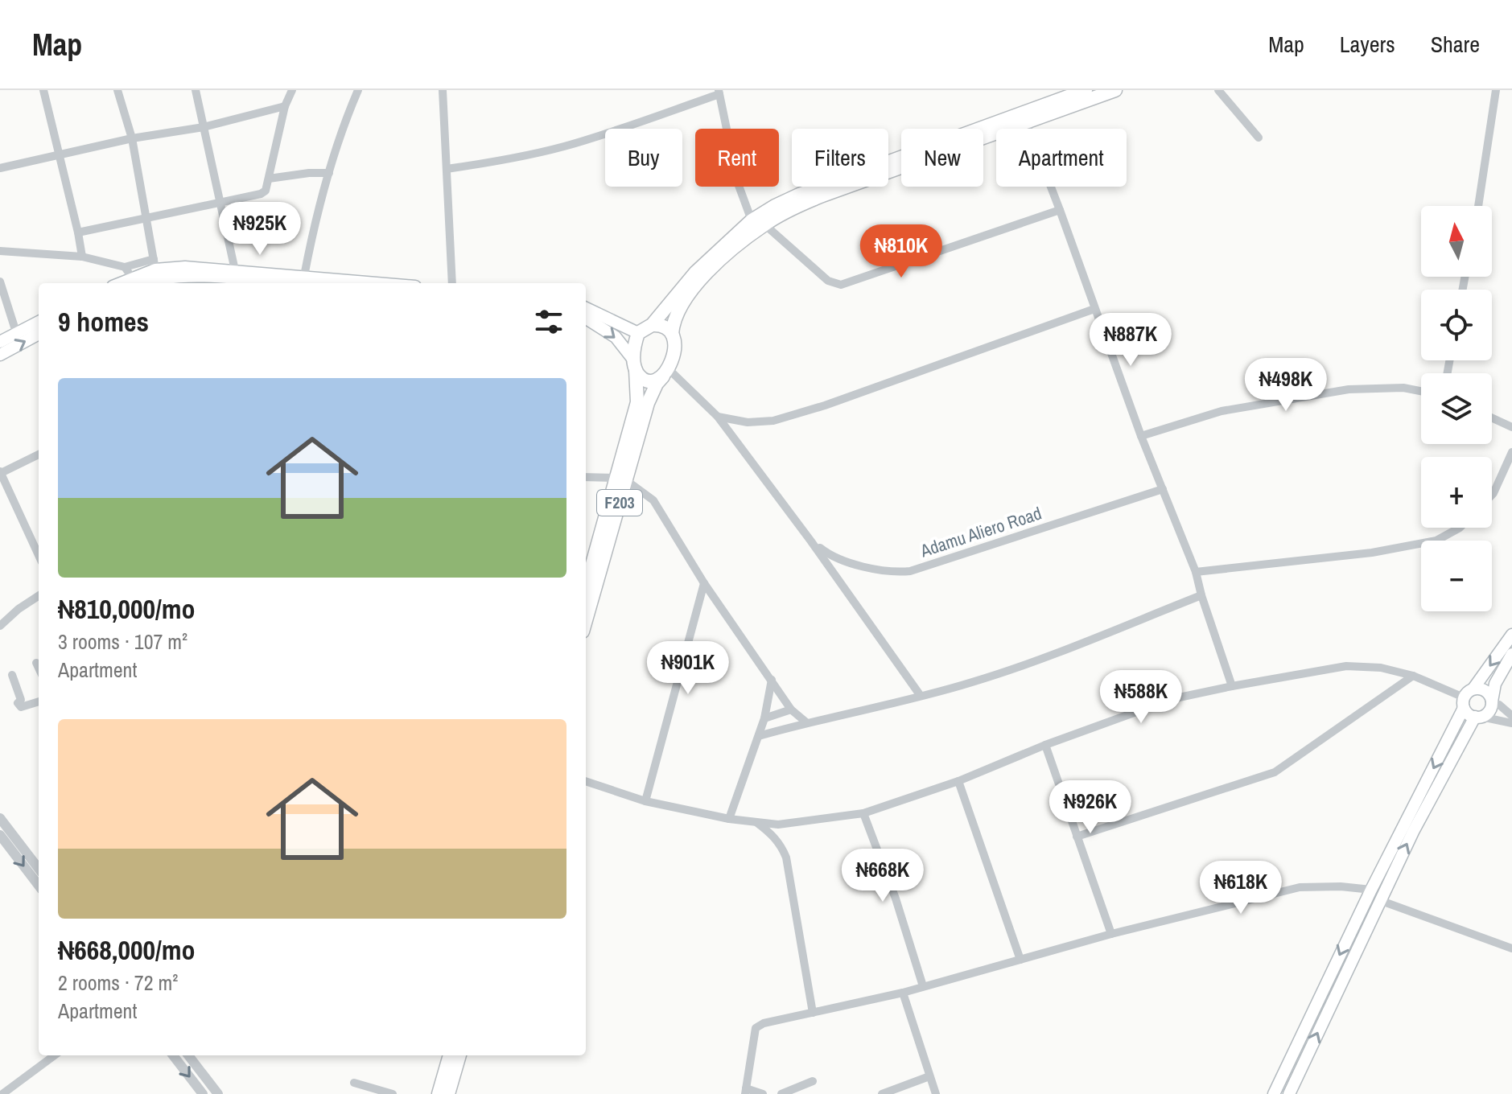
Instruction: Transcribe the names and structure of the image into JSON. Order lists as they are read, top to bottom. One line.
{"streets":{"main road":["F203"],"street":["Adamu Aliero Road"]},"north":"top","page":{"header":"Map","nav":["Map","Layers","Share"],"chip":["Buy","Rent","Filters","New","Apartment"],"price":["₦925K","₦810K","₦887K","₦498K","₦901K","₦588K","₦926K","₦668K","₦618K"],"map_buttons":["+","−"],"heading":"9 homes","list":[{"name":"₦810,000/mo","note":"3 rooms · 107 m² · Apartment"},{"name":"₦668,000/mo","note":"2 rooms · 72 m² · Apartment"}]}}
